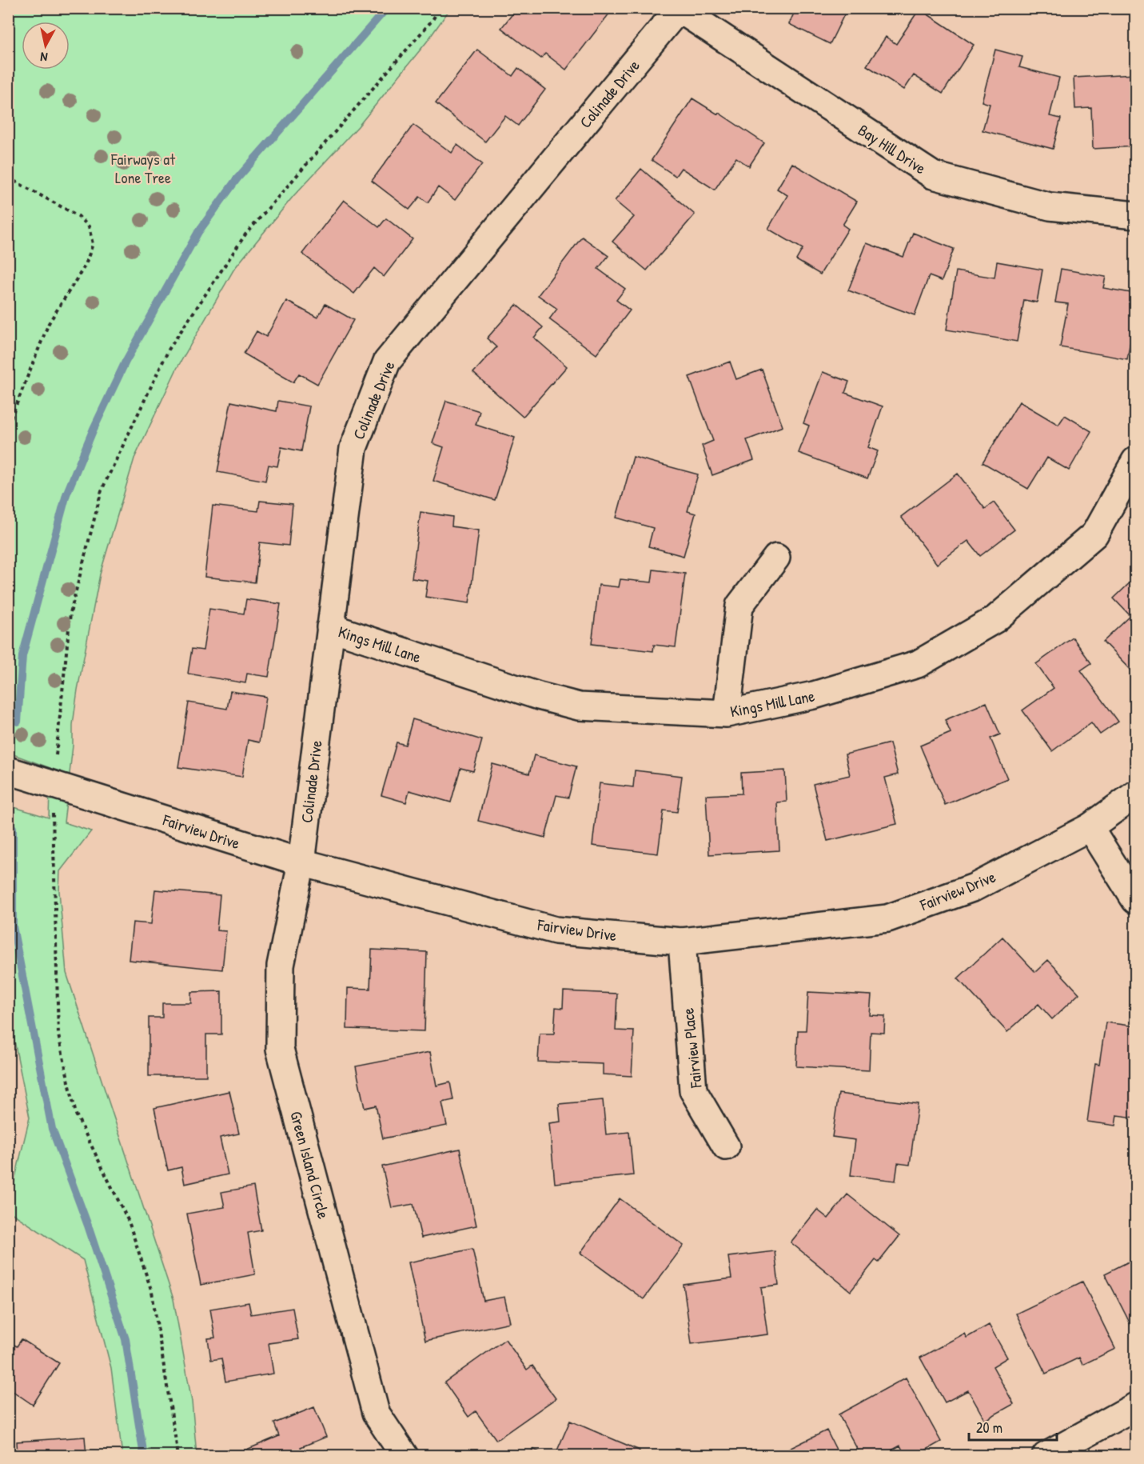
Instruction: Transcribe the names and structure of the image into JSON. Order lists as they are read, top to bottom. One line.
{"streets":{"street":["Colinade Drive","Bay Hill Drive","Kings Mill Lane","Fairview Drive","Fairview Place","Green Island Circle"]},"crossings":[["Colinade Drive","Bay Hill Drive"],["Colinade Drive","Kings Mill Lane"],["Colinade Drive","Fairview Drive"],["Colinade Drive","Green Island Circle"],["Fairview Drive","Fairview Place"],["Fairview Drive","Green Island Circle"]],"parks":["Fairways at Lone Tree"],"scale_bar":"20 m","north":"bottom"}
